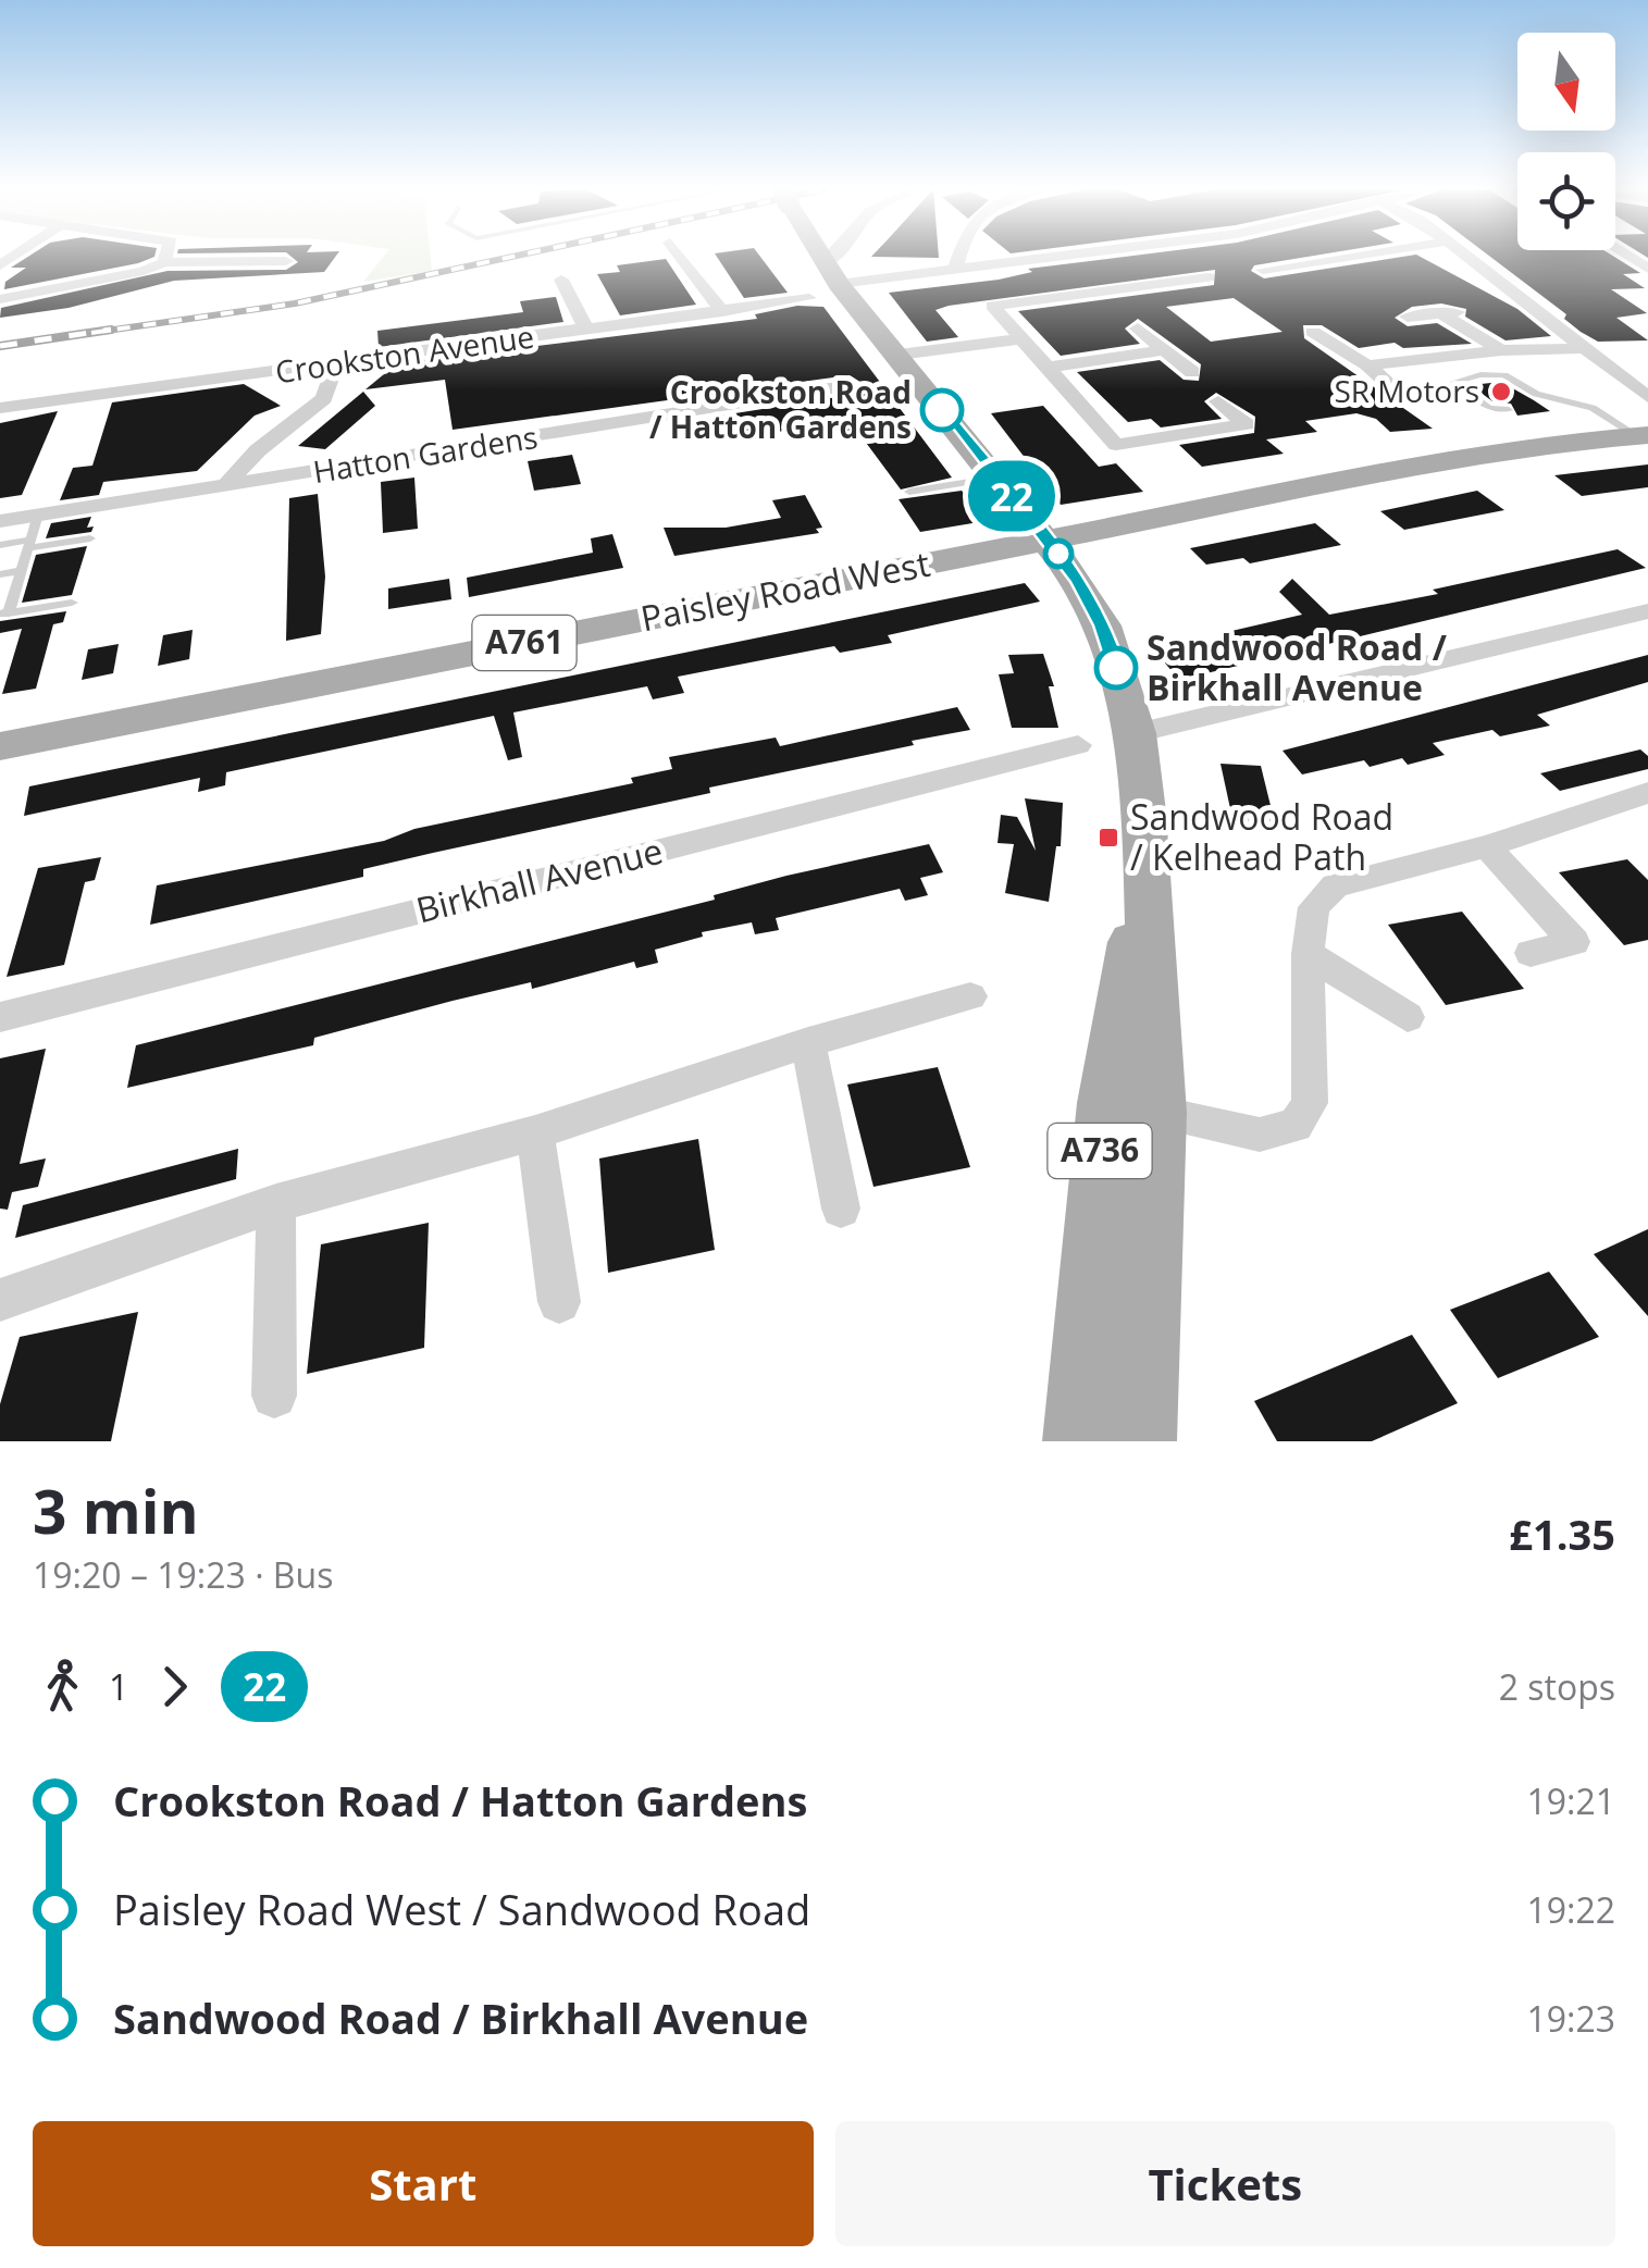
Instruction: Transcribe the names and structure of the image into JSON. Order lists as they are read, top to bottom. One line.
{"streets":{"main road":["Paisley Road West","A761","A736"],"street":["Crookston Avenue","Hatton Gardens","Birkhall Avenue"]},"crossings":[["Paisley Road West","A736"]],"places":{"other":["SR Motors","Crookston Road / Hatton Gardens","Sandwood Road / Birkhall Avenue"],"transit":["Sandwood Road / Kelhead Path"]},"lines":["bus line 22"],"north":"bottom","page":{"on_map":"22","heading":["3 min","19:20 – 19:23 · Bus","£1.35"],"legs":["1","22","2 stops"],"list":[{"name":"Crookston Road / Hatton Gardens","value":"19:21"},{"name":"Paisley Road West / Sandwood Road","value":"19:22"},{"name":"Sandwood Road / Birkhall Avenue","value":"19:23"}],"buttons":["Start","Tickets"]}}
